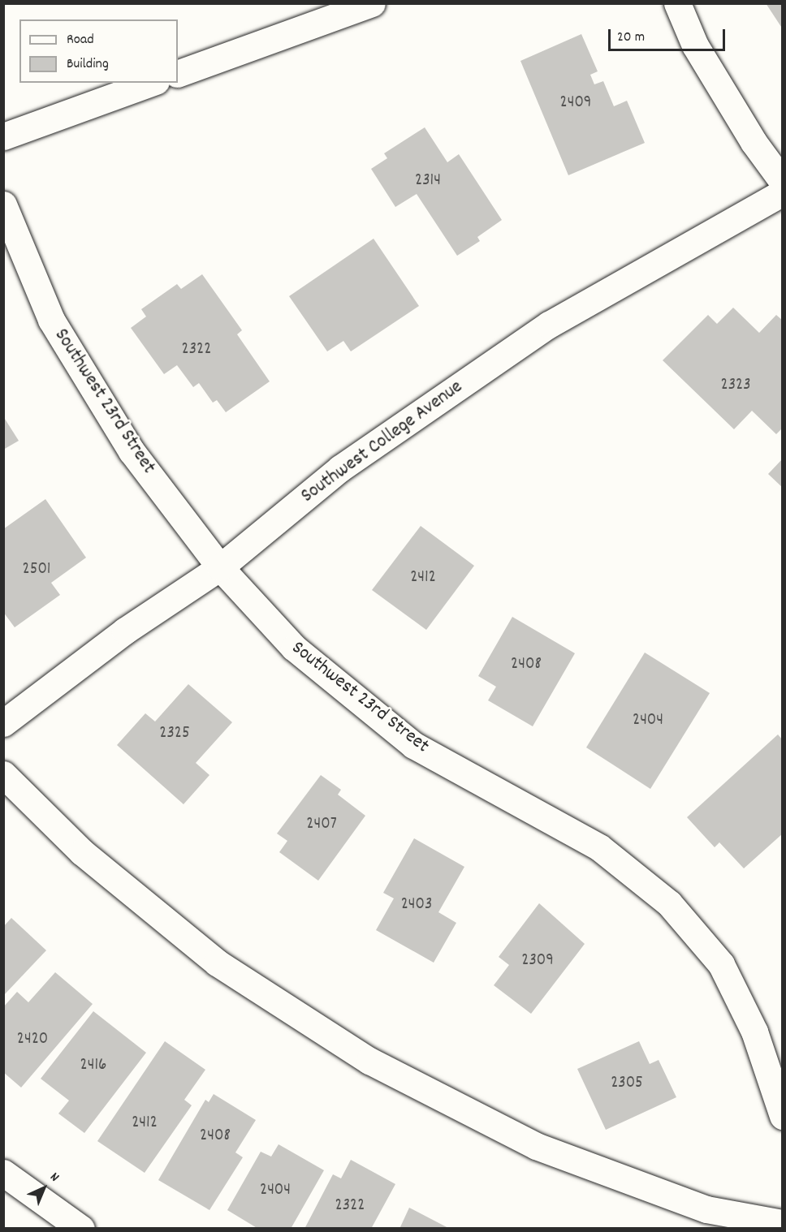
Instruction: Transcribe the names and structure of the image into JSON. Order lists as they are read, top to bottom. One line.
{"streets":{"street":["Southwest 23rd Street","Southwest College Avenue"]},"crossings":[["Southwest 23rd Street","Southwest College Avenue"]],"house_numbers":["2409","2314","2322","2323","2501","2412","2408","2404","2325","2407","2403","2309","2420","2416","2305","2412","2408","2404","2322"],"legend":["Road","Building"],"scale_bar":"20 m","north":"top right"}
